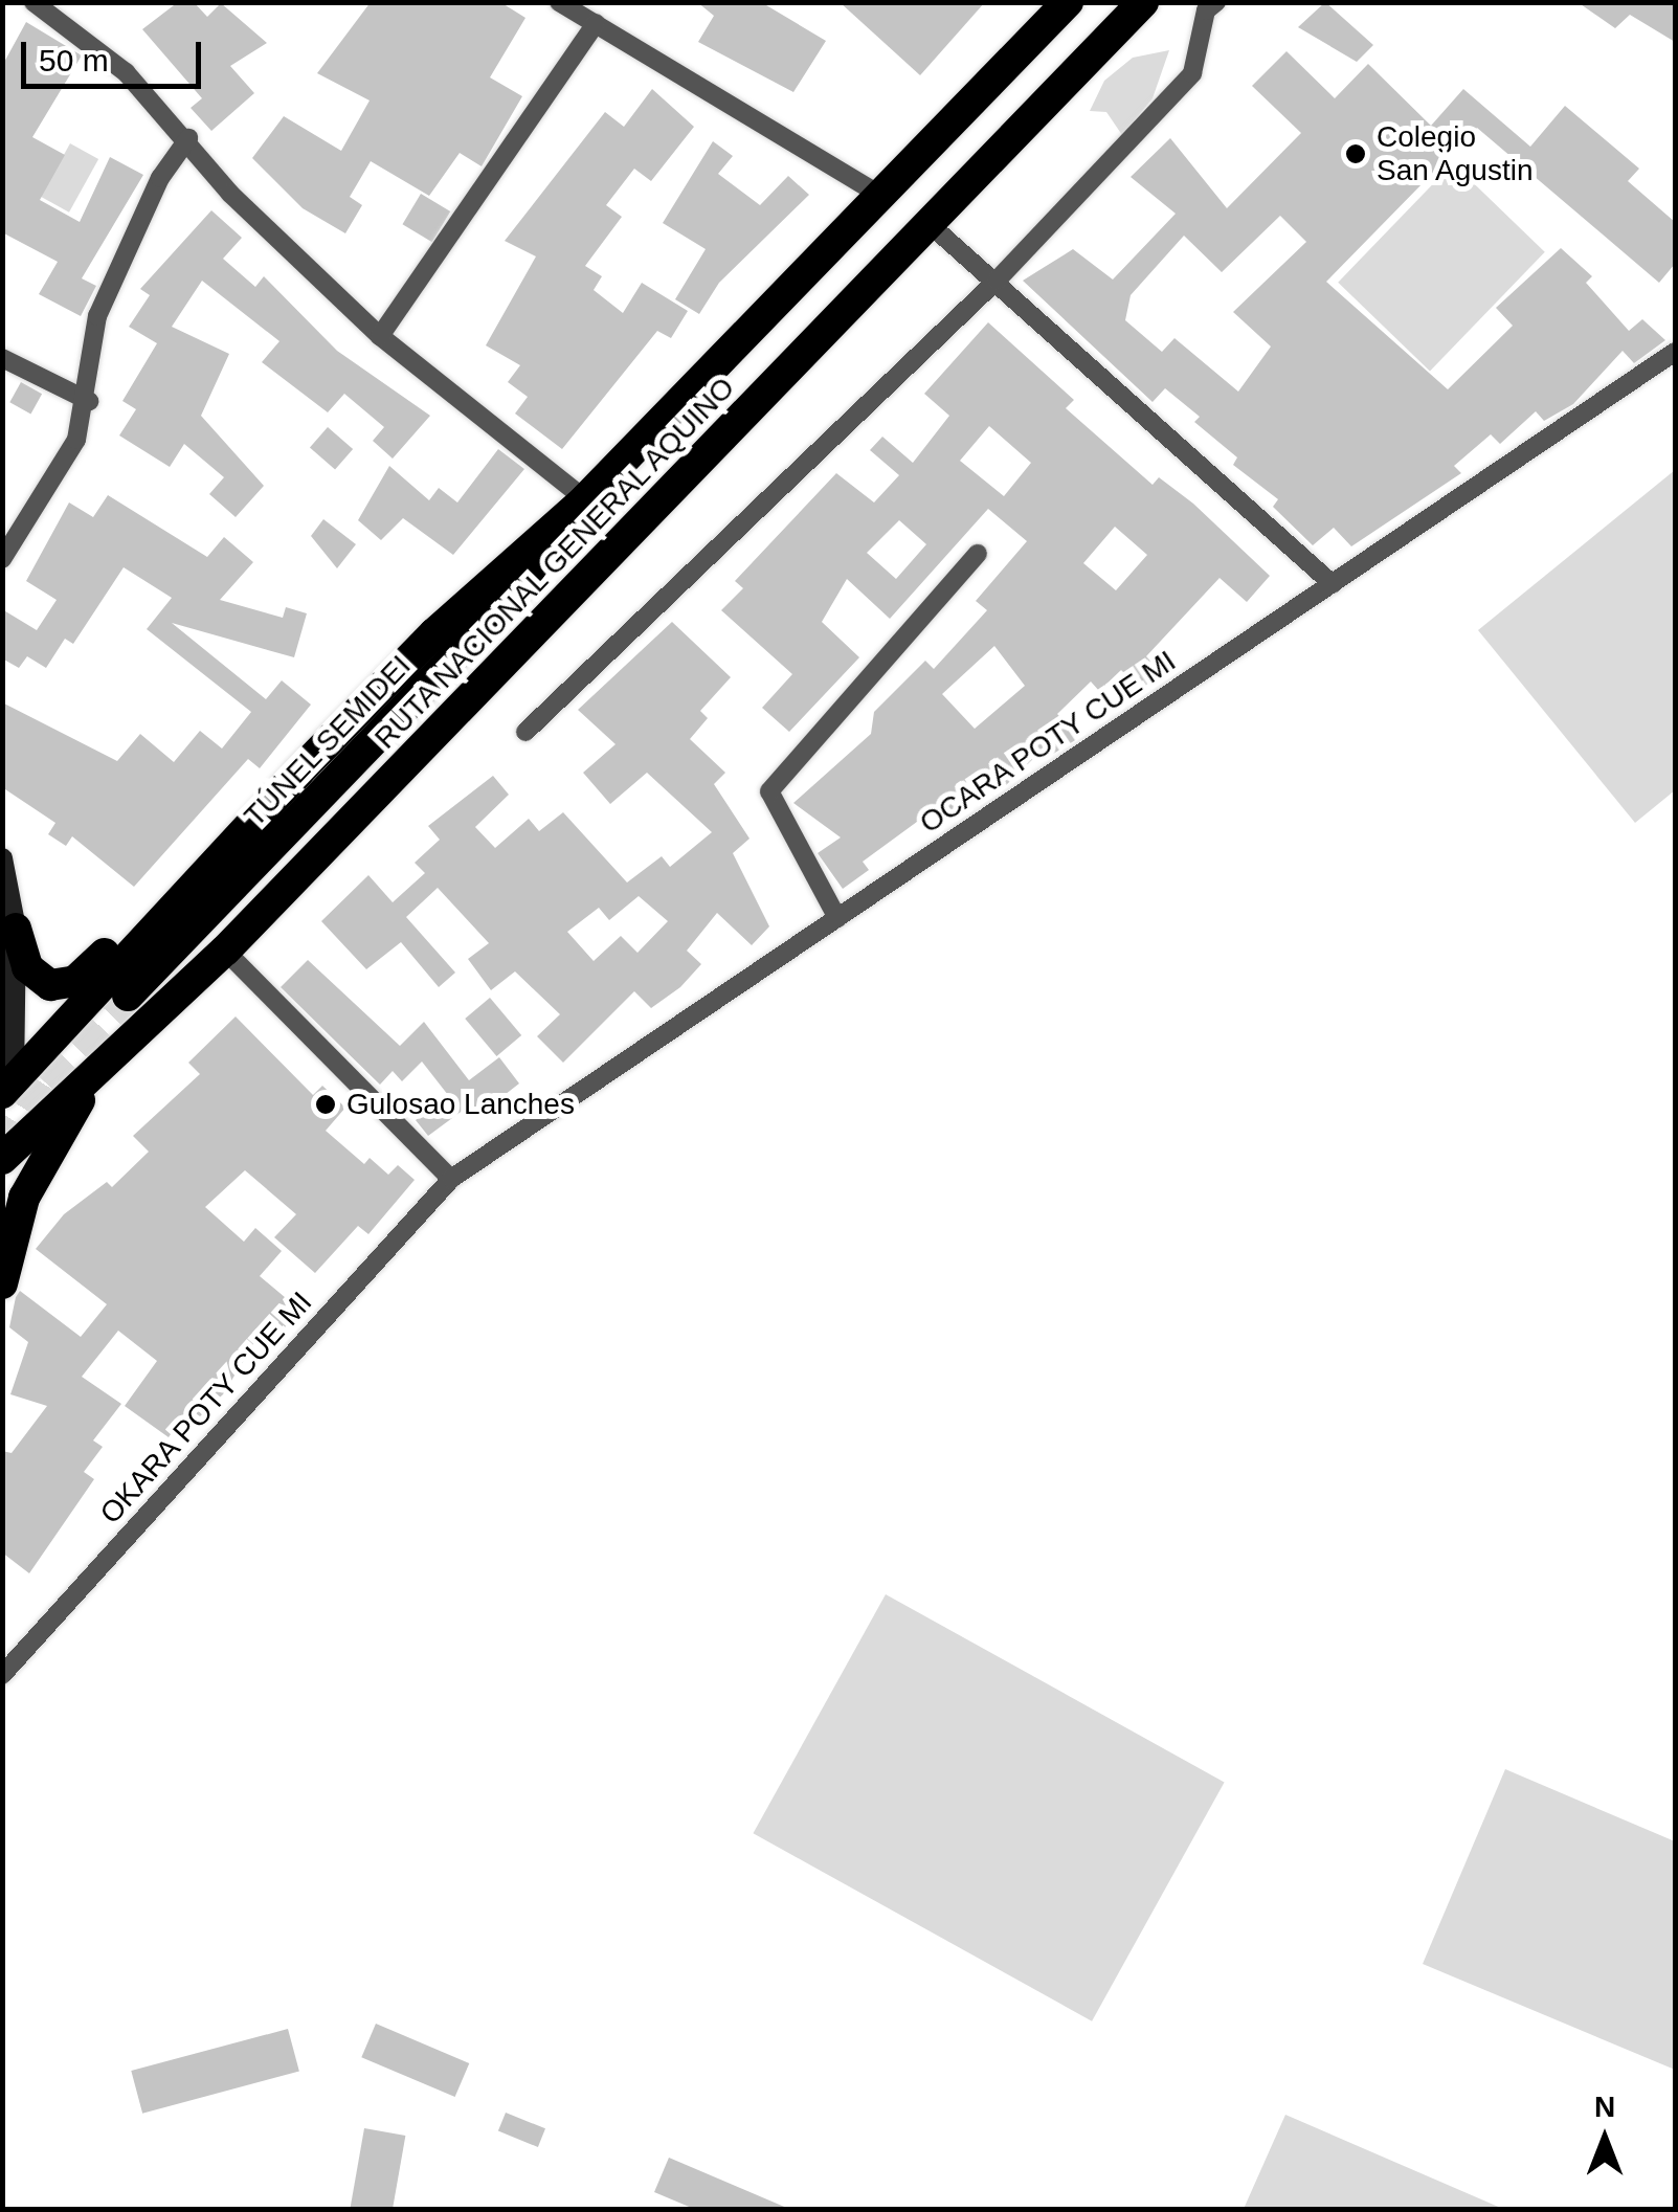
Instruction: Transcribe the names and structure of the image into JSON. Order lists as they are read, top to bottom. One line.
{"streets":{"highway":["RUTA NACIONAL GENERAL AQUINO","TÚNEL SEMIDEI"],"street":["OCARA POTY CUE MI","OKARA POTY CUE MI"]},"crossings":[["RUTA NACIONAL GENERAL AQUINO","TÚNEL SEMIDEI"],["OCARA POTY CUE MI","OKARA POTY CUE MI"]],"places":["Colegio San Agustin","Gulosao Lanches"],"scale_bar":"50 m","north":"top"}
